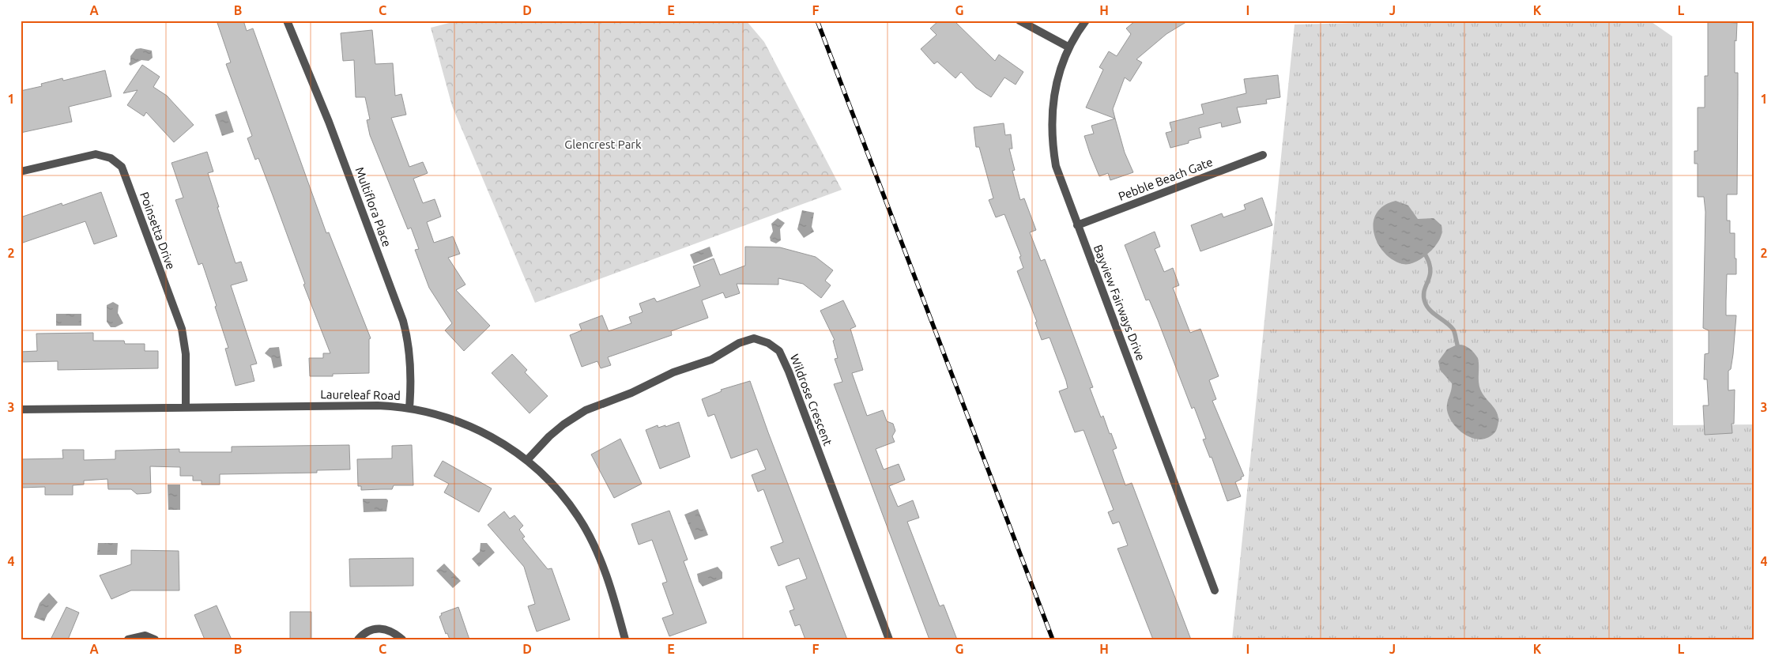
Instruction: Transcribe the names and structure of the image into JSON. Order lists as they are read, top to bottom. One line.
{"streets":{"street":["Pebble Beach Gate","Multiflora Place","Poinsetta Drive","Bayview Fairways Drive","Laureleaf Road","Wildrose Crescent"]},"crossings":[["Pebble Beach Gate","Bayview Fairways Drive"],["Multiflora Place","Laureleaf Road"],["Poinsetta Drive","Laureleaf Road"],["Laureleaf Road","Wildrose Crescent"]],"parks":["Glencrest Park"],"grid":{"columns":["A","B","C","D","E","F","G","H","I","J","K","L"],"rows":["1","2","3","4"]}}
